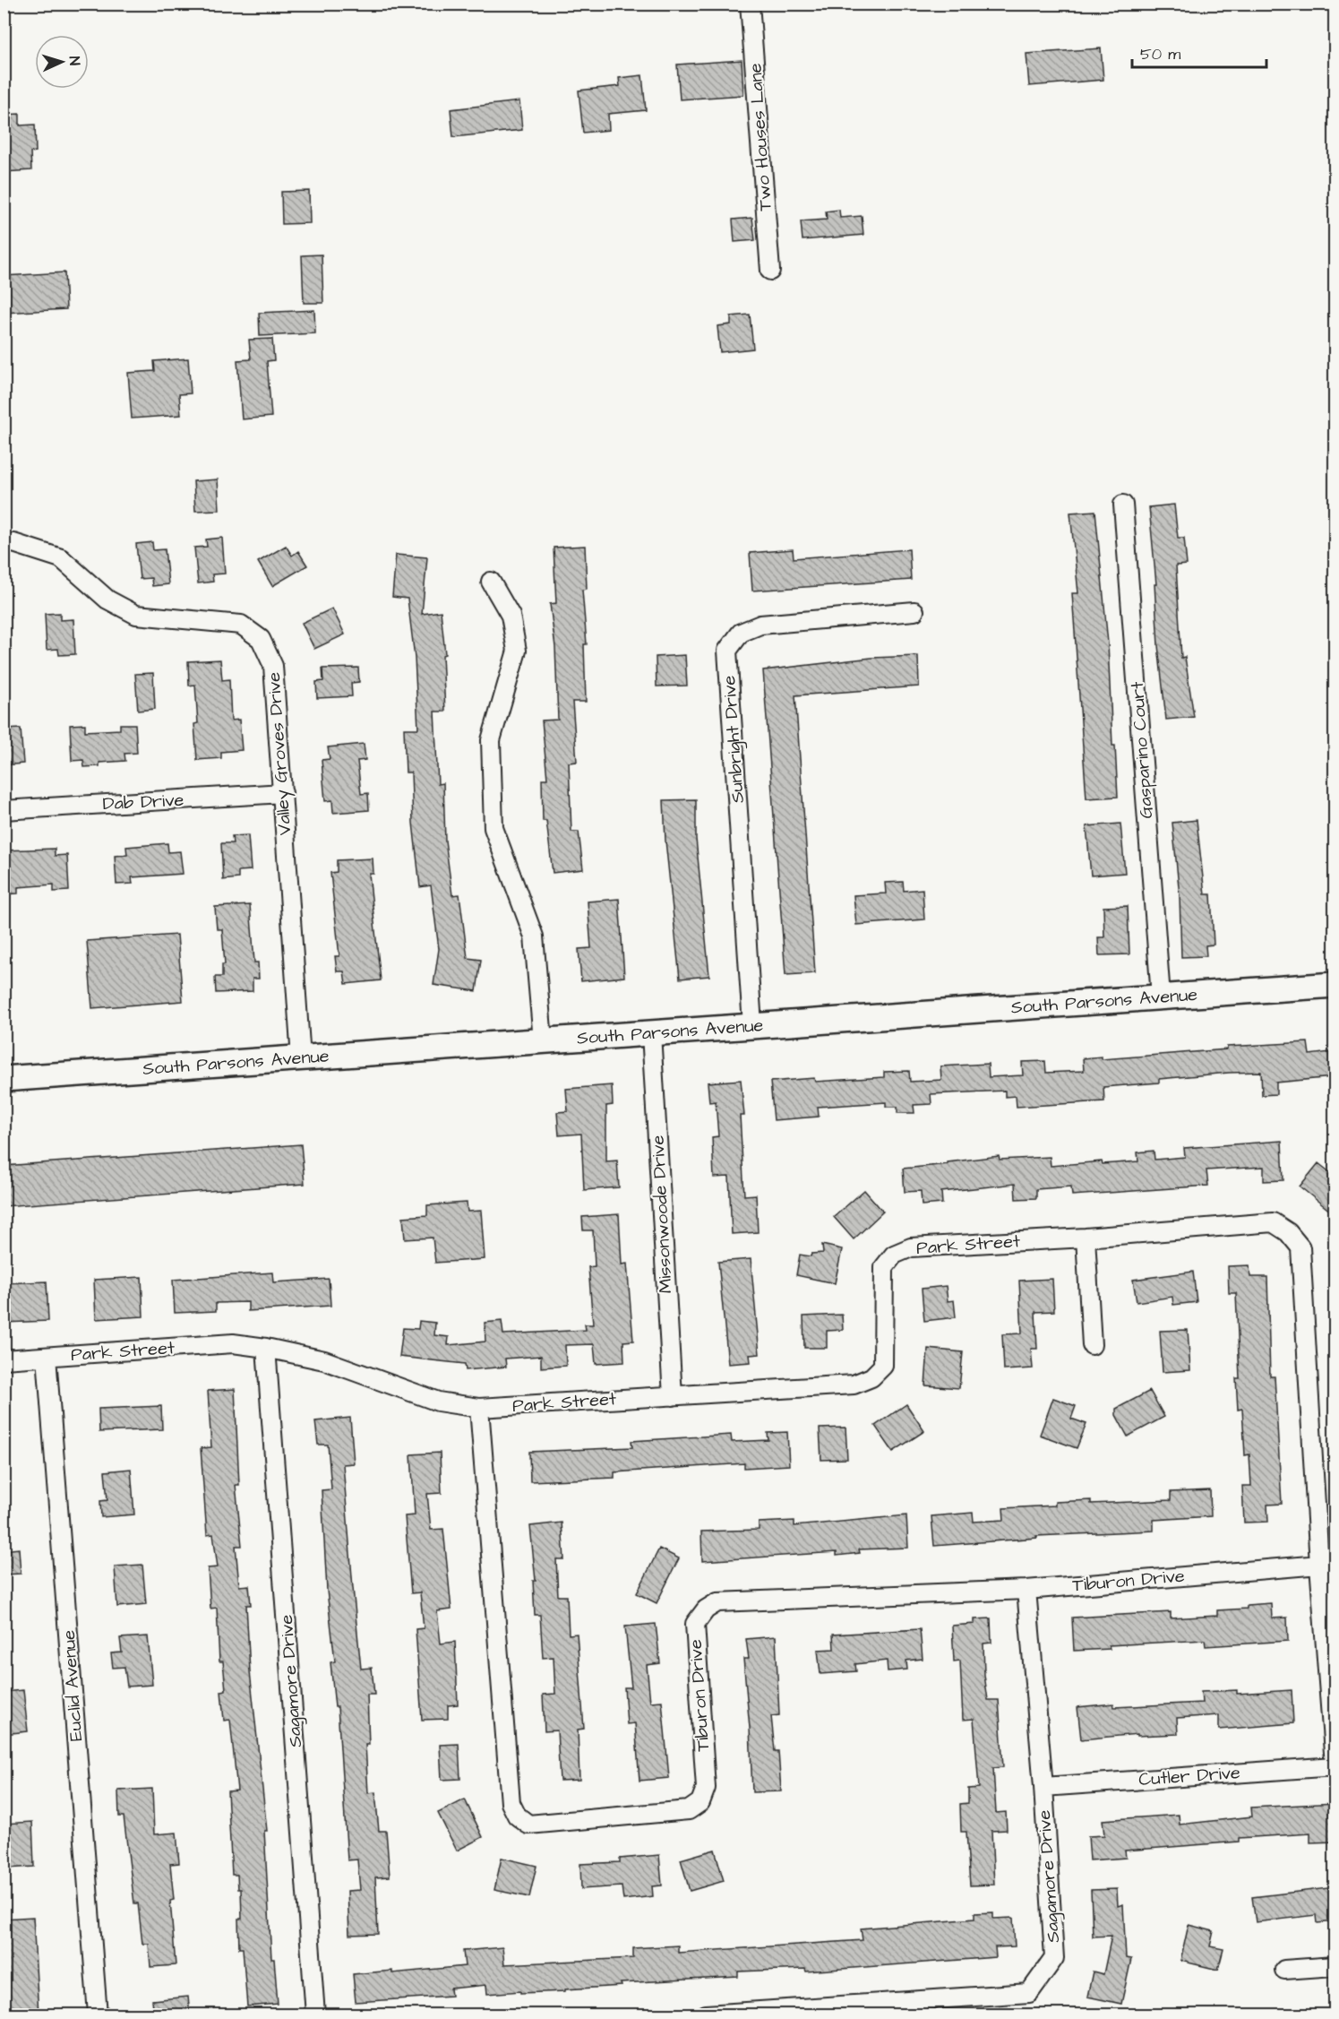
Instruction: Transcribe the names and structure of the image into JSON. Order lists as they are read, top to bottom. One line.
{"streets":{"street":["Two Houses Lane","Sunbright Drive","Gasparino Court","Valley Groves Drive","Dab Drive","South Parsons Avenue","Missonwoode Drive","Park Street","Tiburon Drive","Sagamore Drive","Euclid Avenue","Cutler Drive"]},"crossings":[["Sunbright Drive","South Parsons Avenue"],["Gasparino Court","South Parsons Avenue"],["Valley Groves Drive","Dab Drive"],["Valley Groves Drive","South Parsons Avenue"],["South Parsons Avenue","Missonwoode Drive"],["Missonwoode Drive","Park Street"],["Park Street","Tiburon Drive"],["Park Street","Sagamore Drive"],["Park Street","Euclid Avenue"],["Park Street","Cutler Drive"],["Tiburon Drive","Sagamore Drive"],["Sagamore Drive","Cutler Drive"]],"scale_bar":"50 m","north":"right"}
